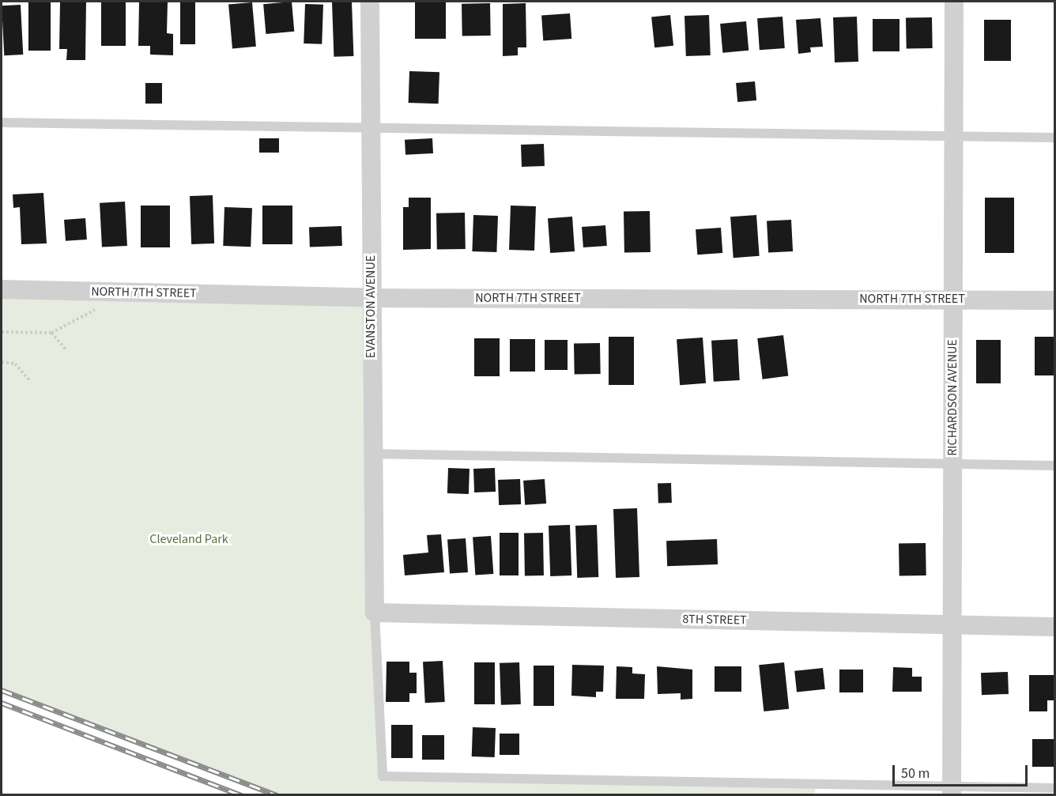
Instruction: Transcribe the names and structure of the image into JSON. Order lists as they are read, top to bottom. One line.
{"streets":{"street":["NORTH 7TH STREET","EVANSTON AVENUE","RICHARDSON AVENUE","8TH STREET"]},"crossings":[["NORTH 7TH STREET","EVANSTON AVENUE"],["NORTH 7TH STREET","RICHARDSON AVENUE"],["EVANSTON AVENUE","8TH STREET"],["RICHARDSON AVENUE","8TH STREET"]],"parks":["Cleveland Park"],"scale_bar":"50 m"}
